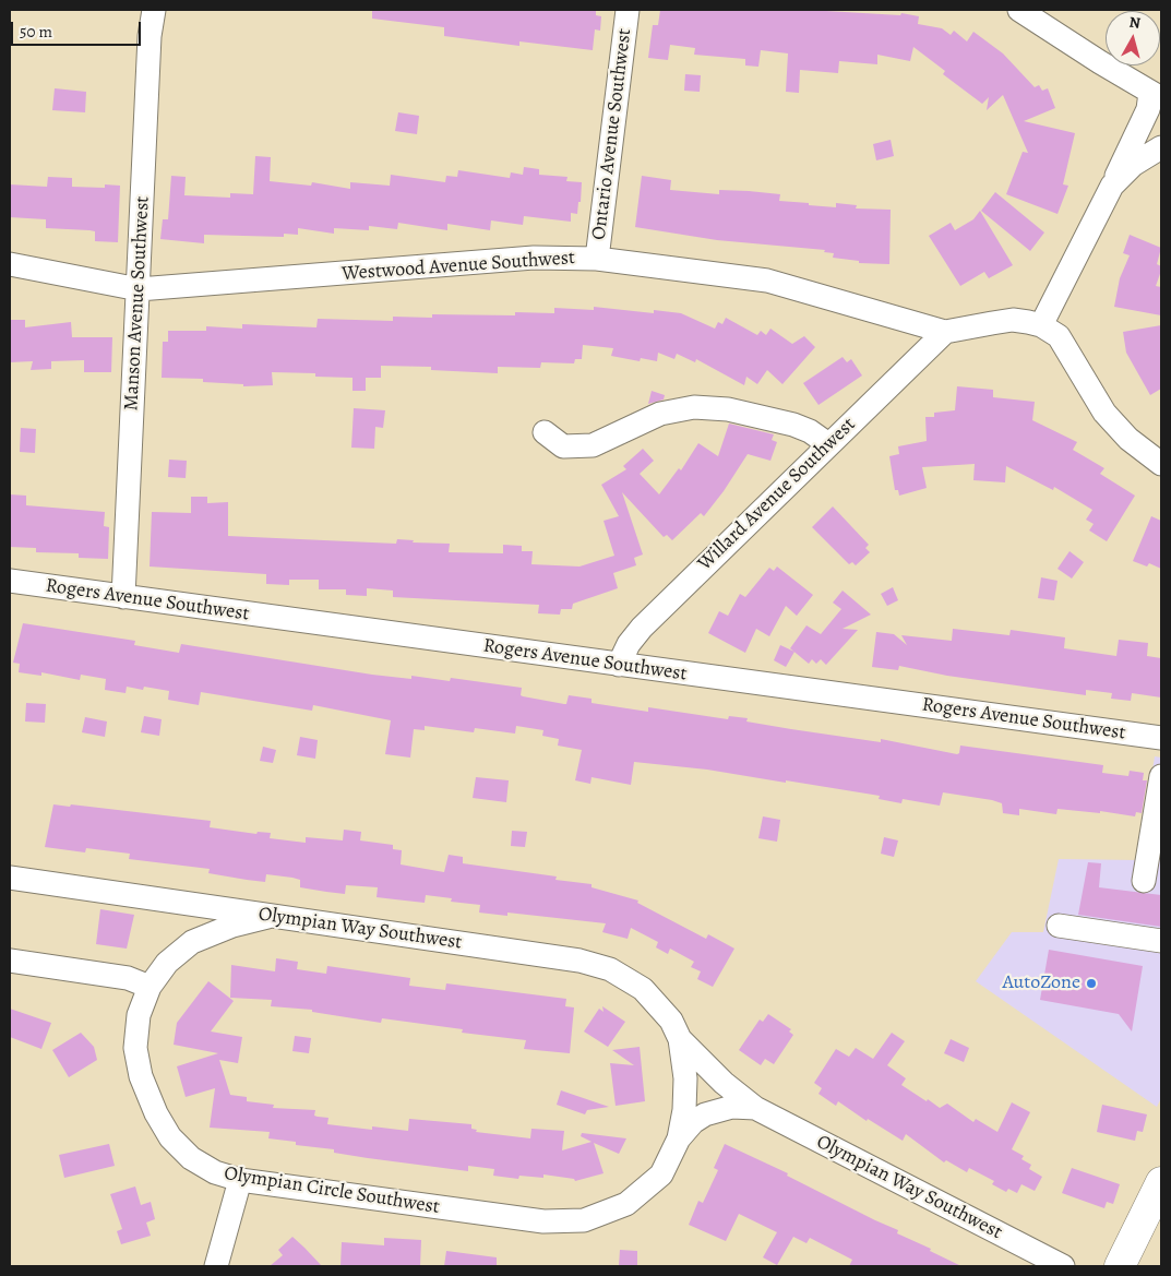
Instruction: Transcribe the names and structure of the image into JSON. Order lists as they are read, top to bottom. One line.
{"streets":{"street":["Ontario Avenue Southwest","Westwood Avenue Southwest","Manson Avenue Southwest","Willard Avenue Southwest","Rogers Avenue Southwest","Olympian Way Southwest","Olympian Circle Southwest"]},"crossings":[["Ontario Avenue Southwest","Westwood Avenue Southwest"],["Westwood Avenue Southwest","Manson Avenue Southwest"],["Westwood Avenue Southwest","Willard Avenue Southwest"],["Manson Avenue Southwest","Rogers Avenue Southwest"],["Willard Avenue Southwest","Rogers Avenue Southwest"],["Olympian Way Southwest","Olympian Circle Southwest"]],"places":["AutoZone"],"scale_bar":"50 m","north":"top"}
